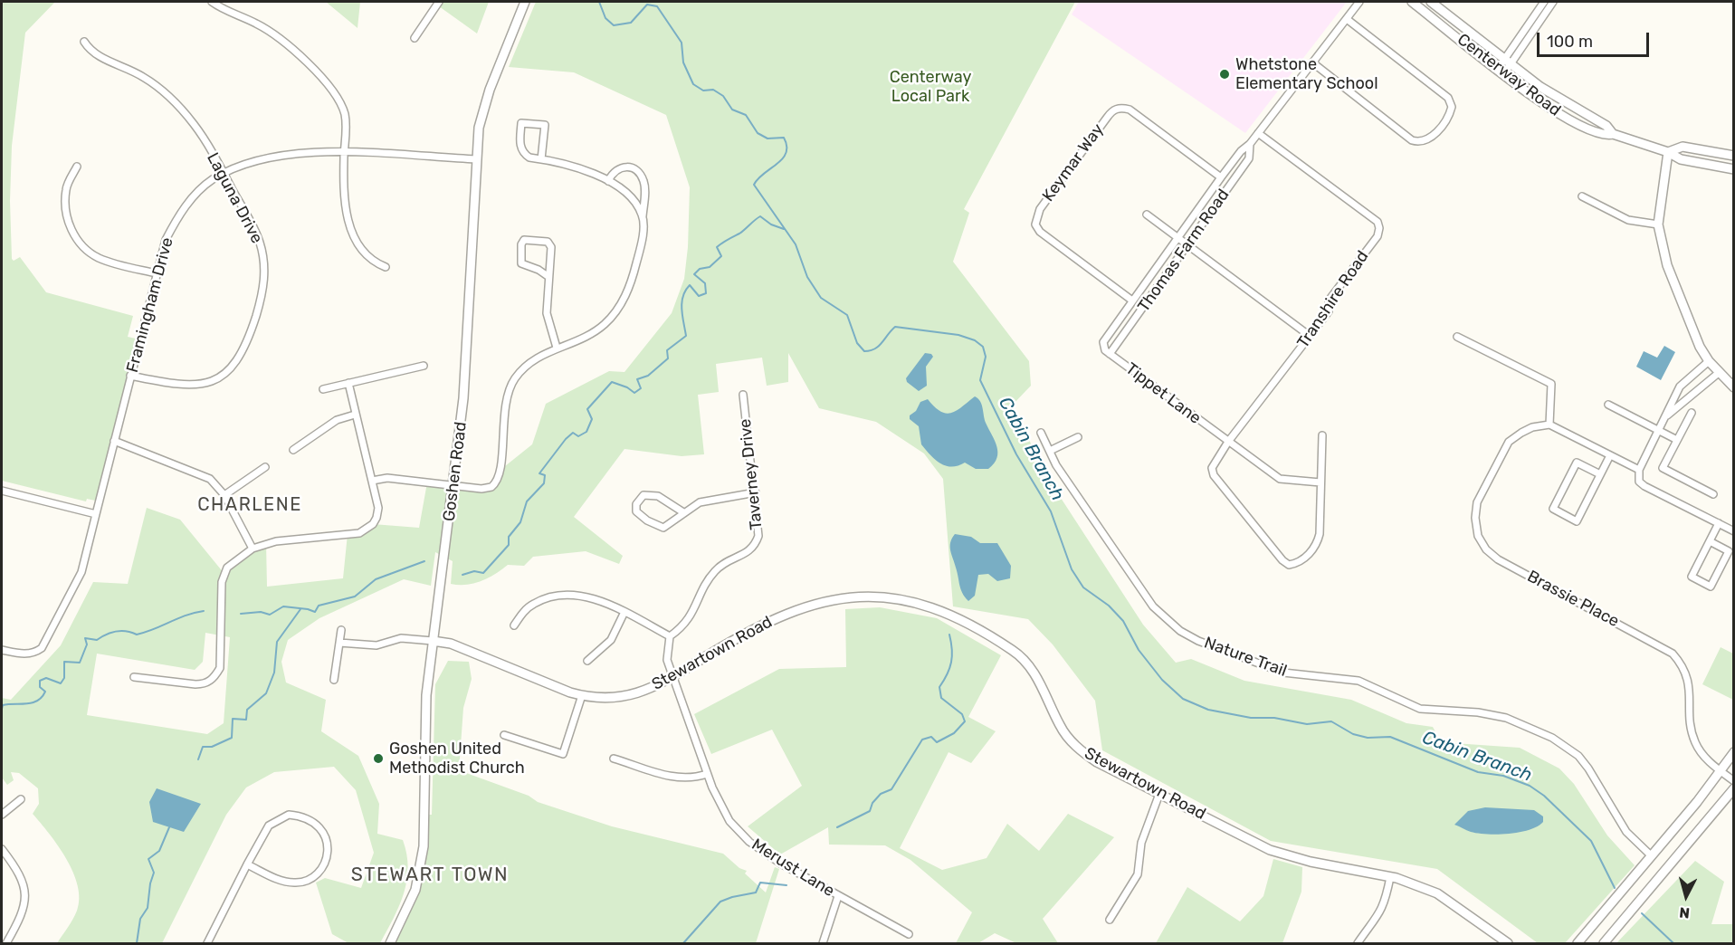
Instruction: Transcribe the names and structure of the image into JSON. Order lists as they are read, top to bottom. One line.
{"streets":{"street":["Centerway Road","Keymar Way","Laguna Drive","Thomas Farm Road","Transhire Road","Framingham Drive","Tippet Lane","Goshen Road","Taverney Drive","Brassie Place","Stewartown Road","Nature Trail","Merust Lane"]},"crossings":[["Keymar Way","Thomas Farm Road"],["Laguna Drive","Framingham Drive"],["Thomas Farm Road","Transhire Road"],["Thomas Farm Road","Tippet Lane"],["Transhire Road","Tippet Lane"],["Framingham Drive","Goshen Road"],["Goshen Road","Stewartown Road"],["Stewartown Road","Merust Lane"]],"districts":["CHARLENE","STEWART TOWN"],"water":["Cabin Branch"],"parks":["Centerway Local Park"],"places":["Whetstone Elementary School","Goshen United Methodist Church"],"scale_bar":"100 m","north":"bottom"}
